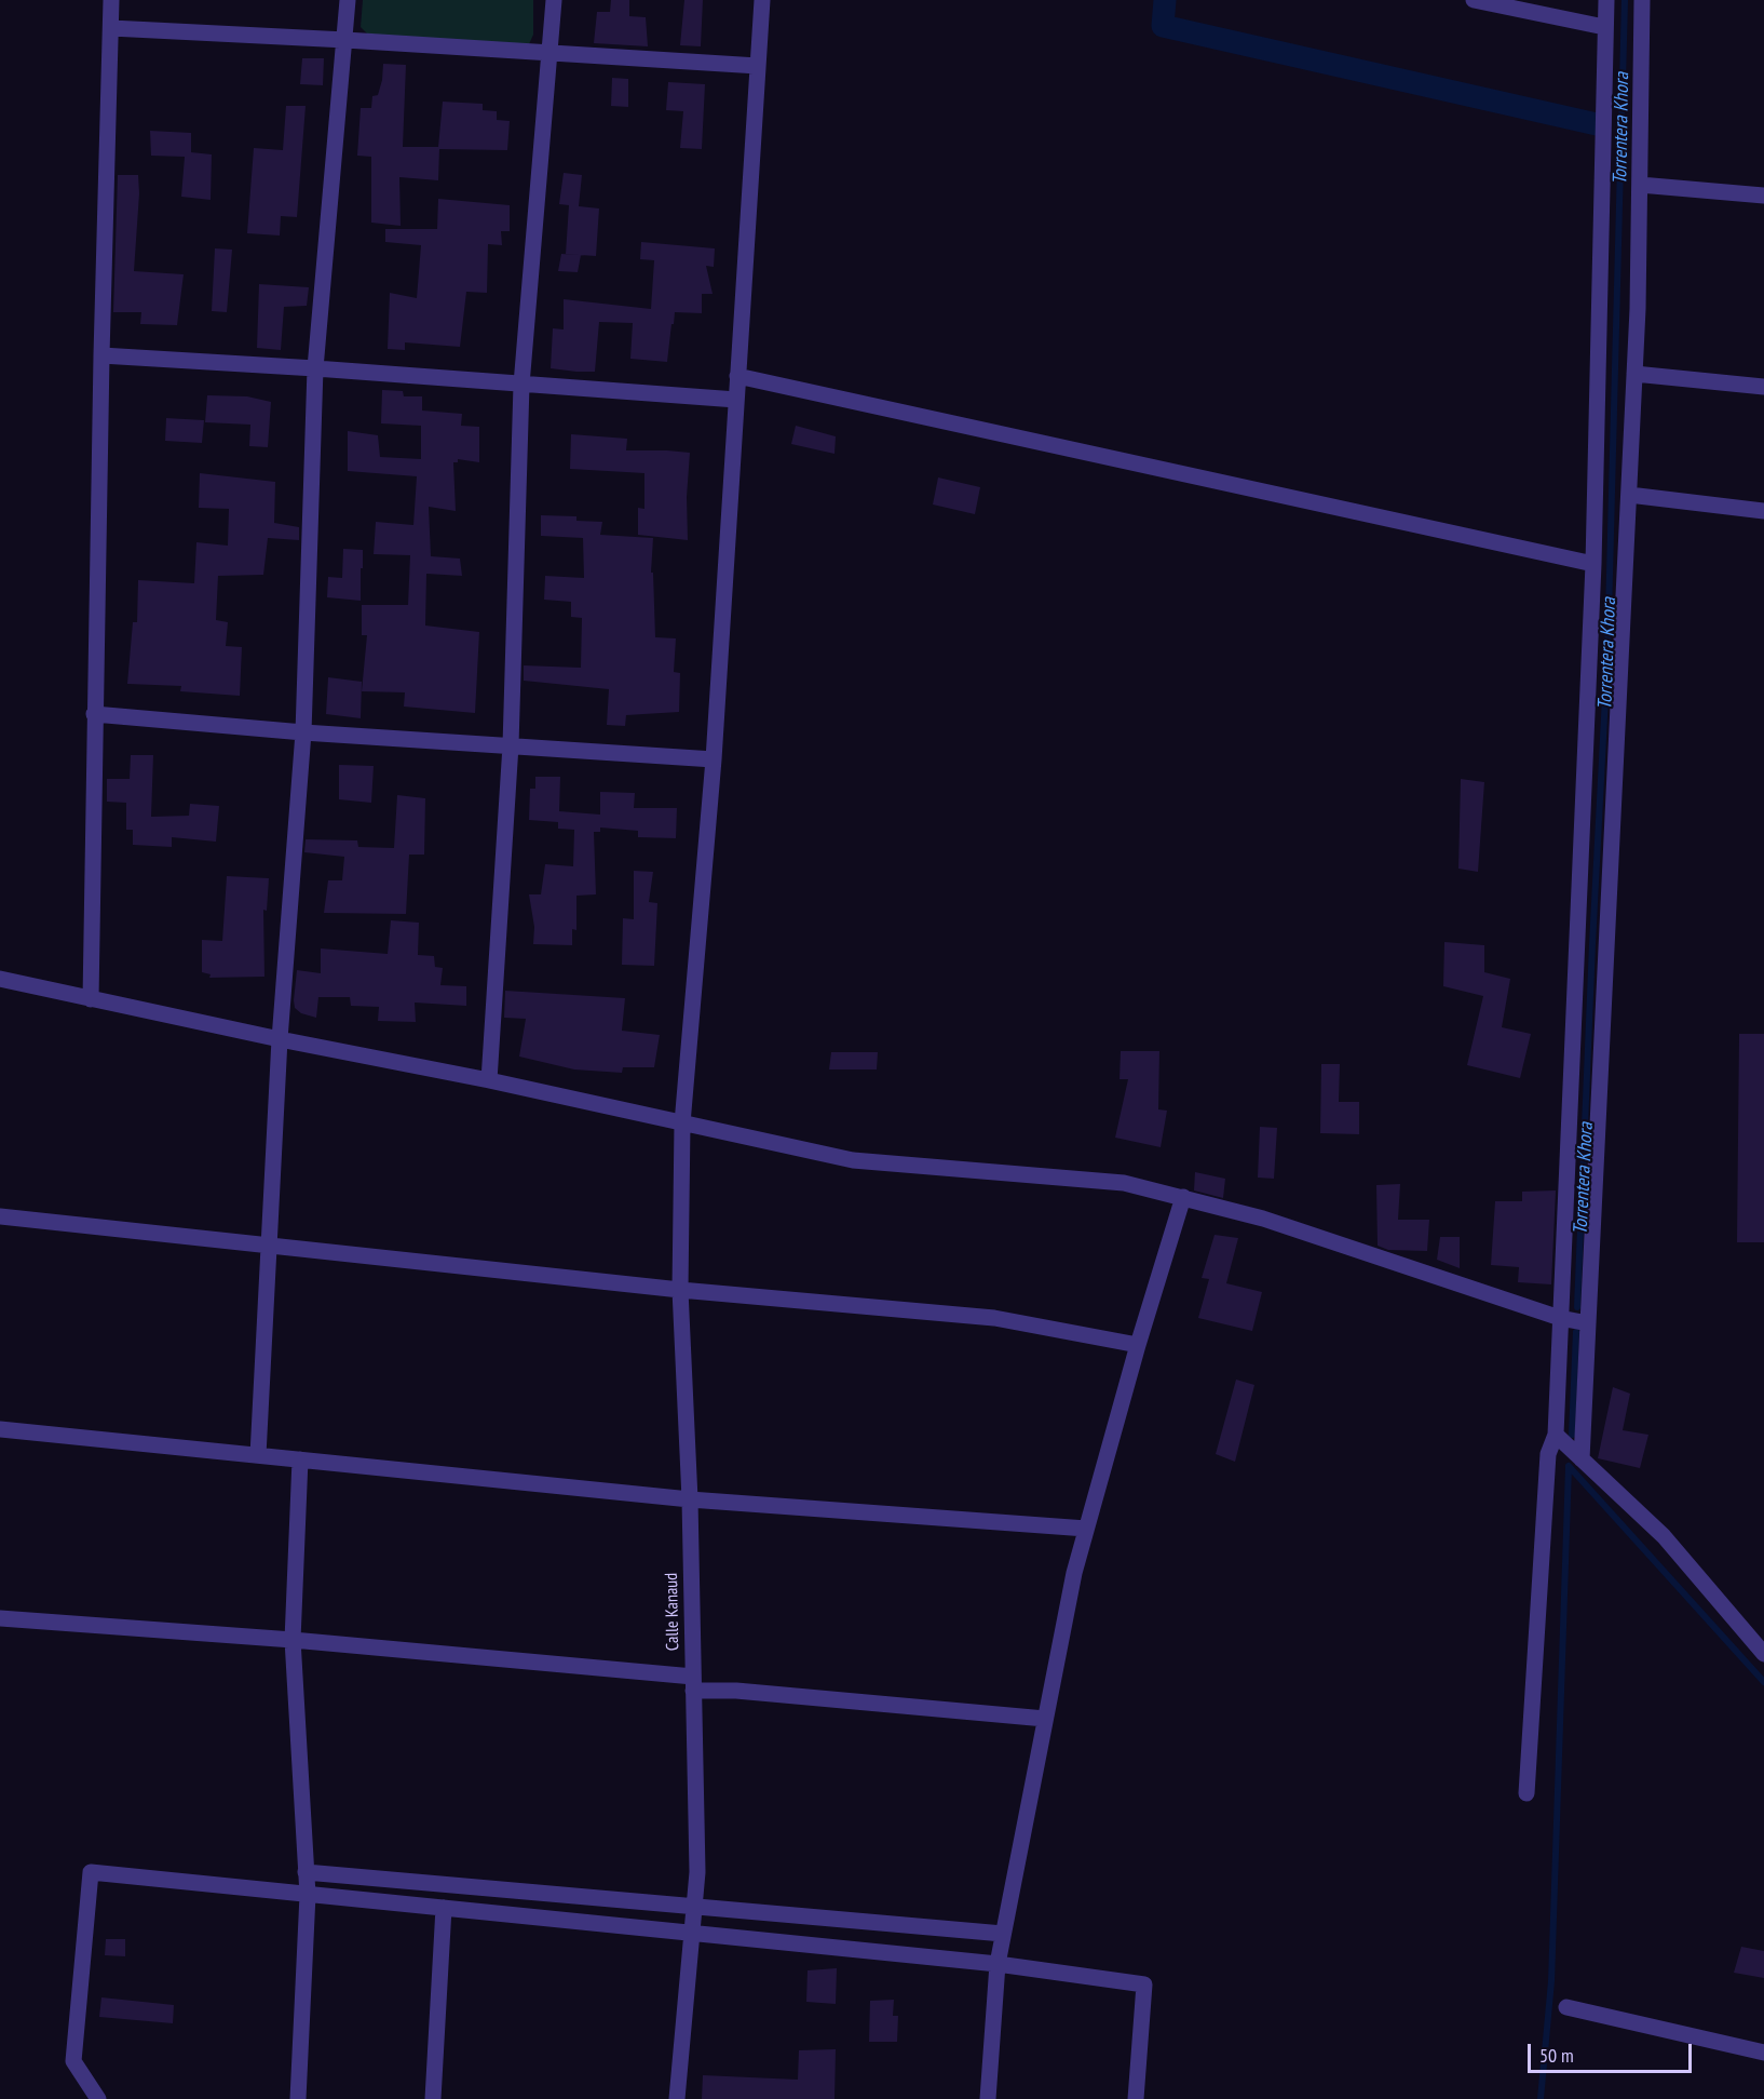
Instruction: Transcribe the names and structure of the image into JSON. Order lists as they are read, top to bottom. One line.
{"streets":{"street":["Calle Kanaud"]},"water":["Torrentera Khora"],"scale_bar":"50 m"}
